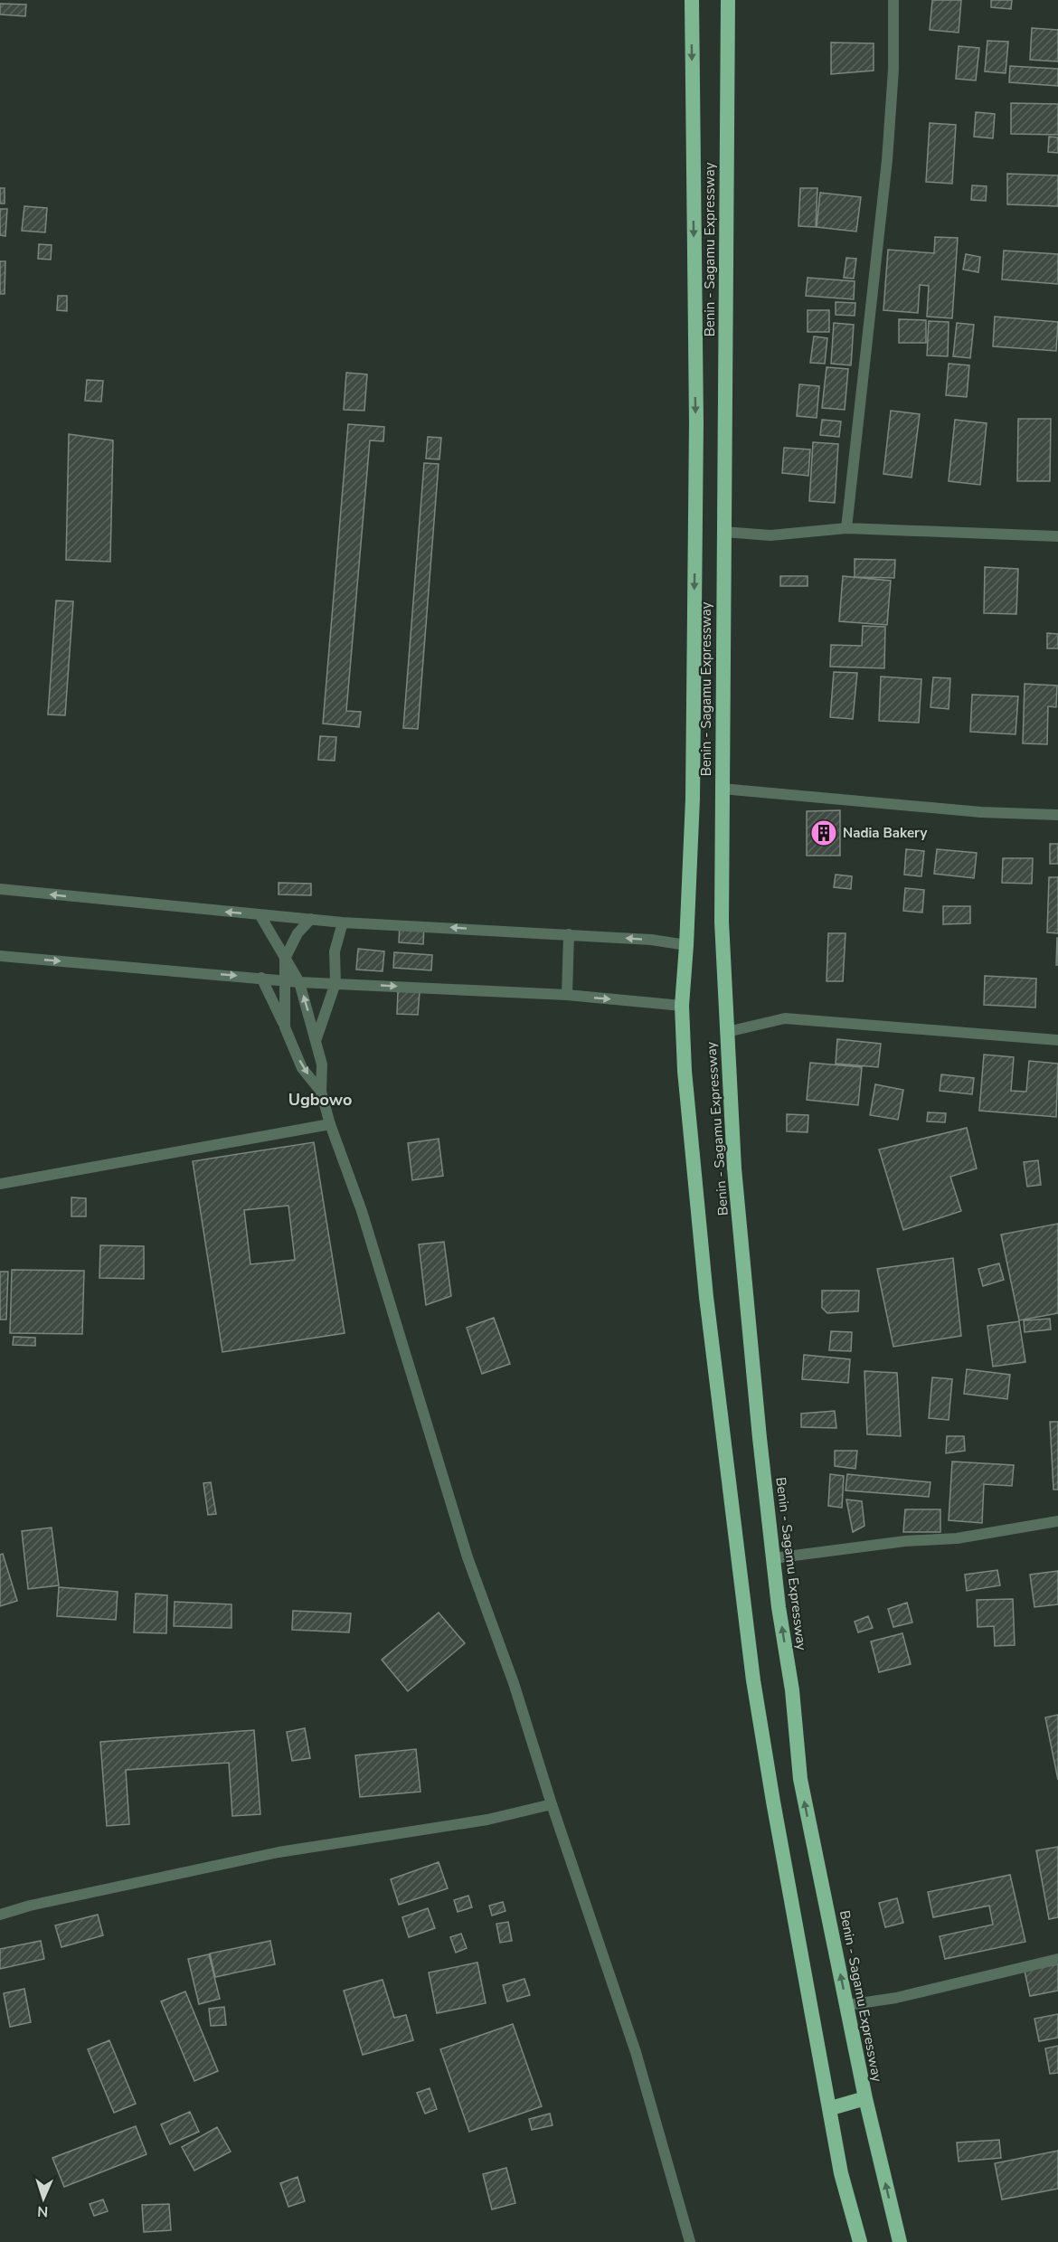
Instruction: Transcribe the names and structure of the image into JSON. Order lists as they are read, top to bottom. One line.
{"streets":{"highway":["Benin - Sagamu Expressway"]},"districts":["Ugbowo"],"places":{"building":["Nadia Bakery"]},"north":"bottom"}
